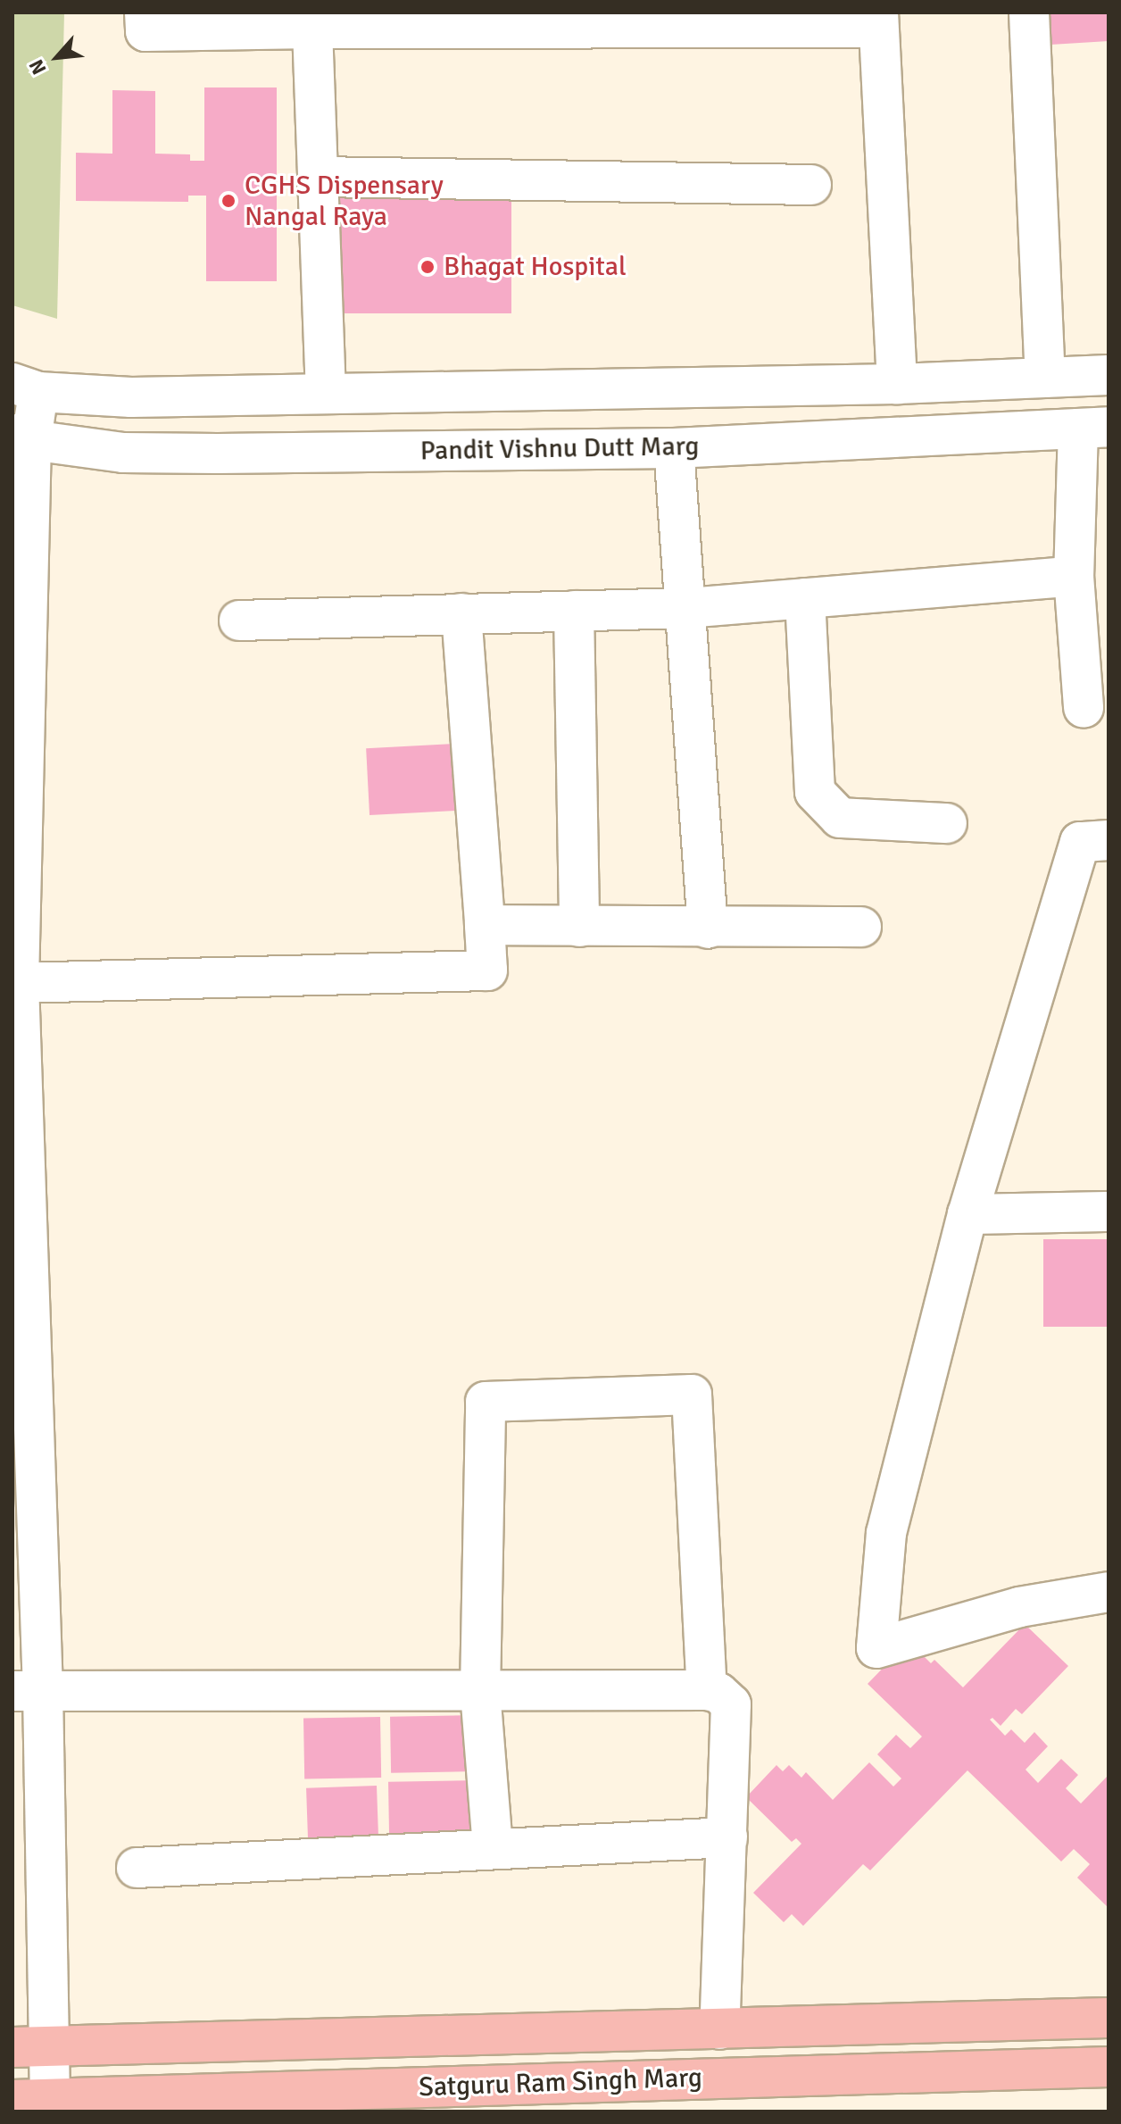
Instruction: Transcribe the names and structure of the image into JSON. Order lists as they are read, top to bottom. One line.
{"streets":{"main road":["Satguru Ram Singh Marg"],"street":["Pandit Vishnu Dutt Marg"]},"places":["CGHS Dispensary Nangal Raya","Bhagat Hospital"],"north":"bottom left"}
